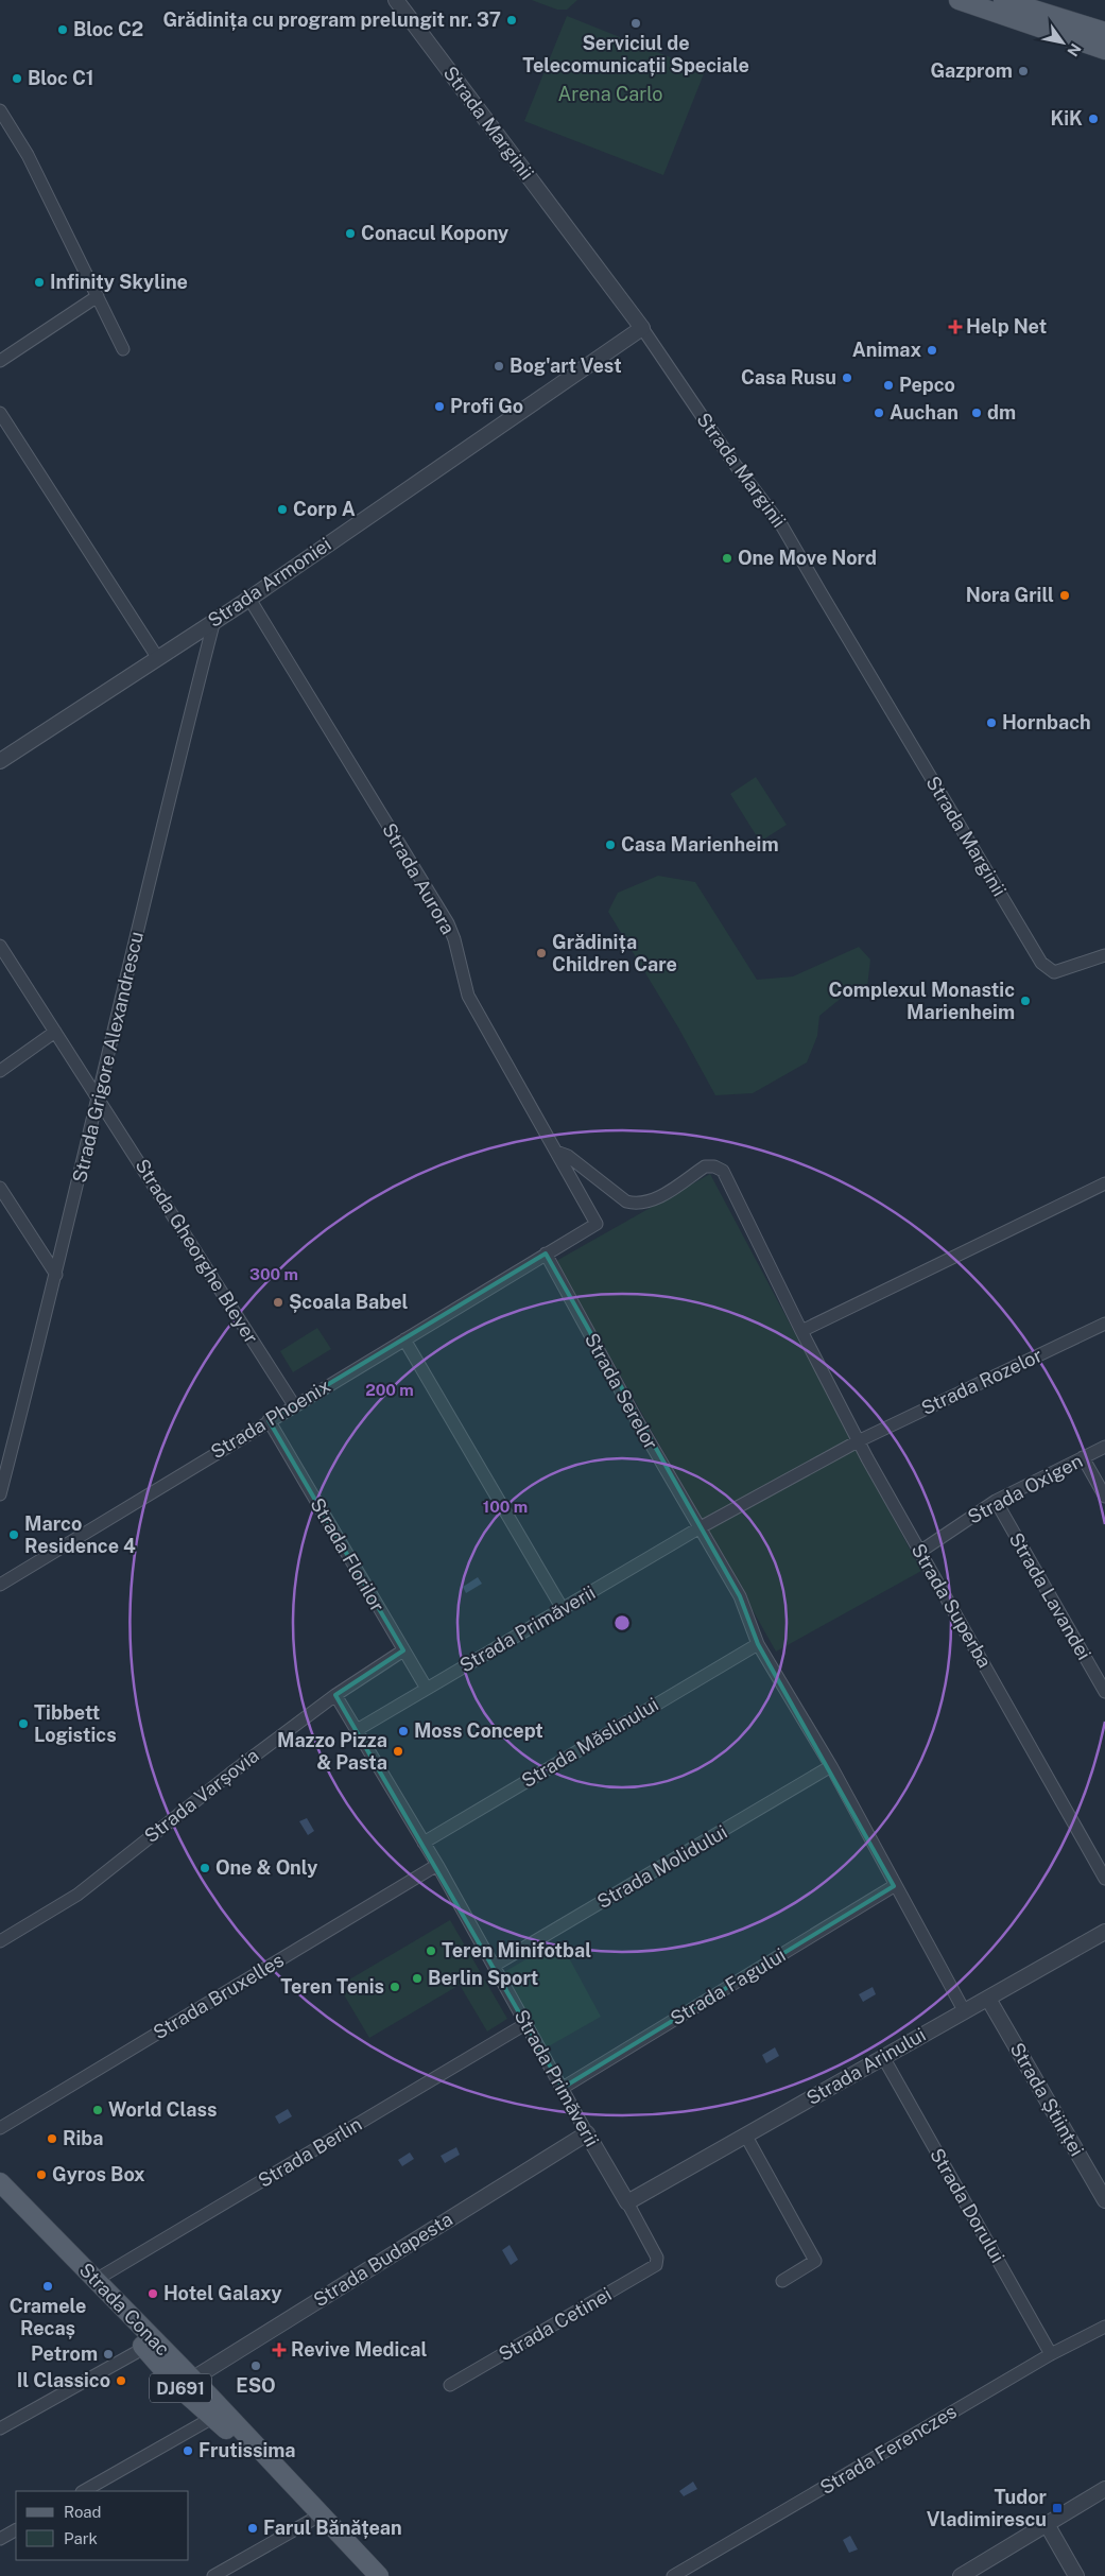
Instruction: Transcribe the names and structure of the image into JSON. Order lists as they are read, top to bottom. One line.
{"streets":{"main road":["Strada Conac","DJ691"],"street":["Strada Marginii","Strada Armoniei","Strada Aurora","Strada Grigore Alexandrescu","Strada Gheorghe Bleyer","Strada Rozelor","Strada Serelor","Strada Phoenix","Strada Oxigen","Strada Florilor","Strada Lavandei","Strada Superba","Strada Primăverii","Strada Măslinului","Strada Varșovia","Strada Molidului","Strada Fagului","Strada Bruxelles","Strada Arinului","Strada Științei","Strada Berlin","Strada Dorului","Strada Budapesta","Strada Cetinei","Strada Ferenczes"]},"crossings":[["Strada Marginii","Strada Armoniei"],["Strada Armoniei","Strada Aurora"],["Strada Armoniei","Strada Grigore Alexandrescu"],["Strada Aurora","Strada Phoenix"],["Strada Aurora","Strada Superba"],["Strada Grigore Alexandrescu","Strada Gheorghe Bleyer"],["Strada Gheorghe Bleyer","Strada Phoenix"],["Strada Rozelor","Strada Serelor"],["Strada Rozelor","Strada Superba"],["Strada Rozelor","Strada Primăverii"],["Strada Serelor","Strada Phoenix"],["Strada Serelor","Strada Primăverii"],["Strada Serelor","Strada Măslinului"],["Strada Serelor","Strada Molidului"],["Strada Serelor","Strada Fagului"],["Strada Phoenix","Strada Florilor"],["Strada Oxigen","Strada Lavandei"],["Strada Oxigen","Strada Superba"],["Strada Florilor","Strada Primăverii"],["Strada Florilor","Strada Varșovia"],["Strada Primăverii","Strada Măslinului"],["Strada Primăverii","Strada Varșovia"],["Strada Primăverii","Strada Molidului"],["Strada Primăverii","Strada Fagului"],["Strada Primăverii","Strada Bruxelles"],["Strada Primăverii","Strada Arinului"],["Strada Primăverii","Strada Berlin"],["Strada Primăverii","Strada Budapesta"],["Strada Primăverii","Strada Cetinei"],["Strada Arinului","Strada Științei"],["Strada Arinului","Strada Dorului"],["Strada Berlin","Strada Conac"],["Strada Dorului","Strada Ferenczes"],["Strada Budapesta","Strada Conac"]],"parks":["Arena Carlo"],"places":{"other":["Grădinița cu program prelungit nr. 37","Serviciul de Telecomunicații Speciale","Bloc C2","Gazprom","Bloc C1","KiK","Conacul Kopony","Infinity Skyline","Animax","Bog'art Vest","Casa Rusu","Pepco","Profi Go","Auchan","dm","Corp A","One Move Nord","Nora Grill","Hornbach","Casa Marienheim","Grădinița Children Care","Complexul Monastic Marienheim","Școala Babel","Marco Residence 4","Tibbett Logistics","Moss Concept","Mazzo Pizza & Pasta","One & Only","Teren Minifotbal","Berlin Sport","Teren Tenis","World Class","Riba","Gyros Box","Cramele Recaș","Hotel Galaxy","Petrom","ESO","Il Classico","Frutissima","Farul Bănățean"],"health":["Help Net","Revive Medical"],"transit":["Tudor Vladimirescu"]},"legend":["Road","Park"],"north":"bottom right","rings":["300 m","200 m","100 m"]}
